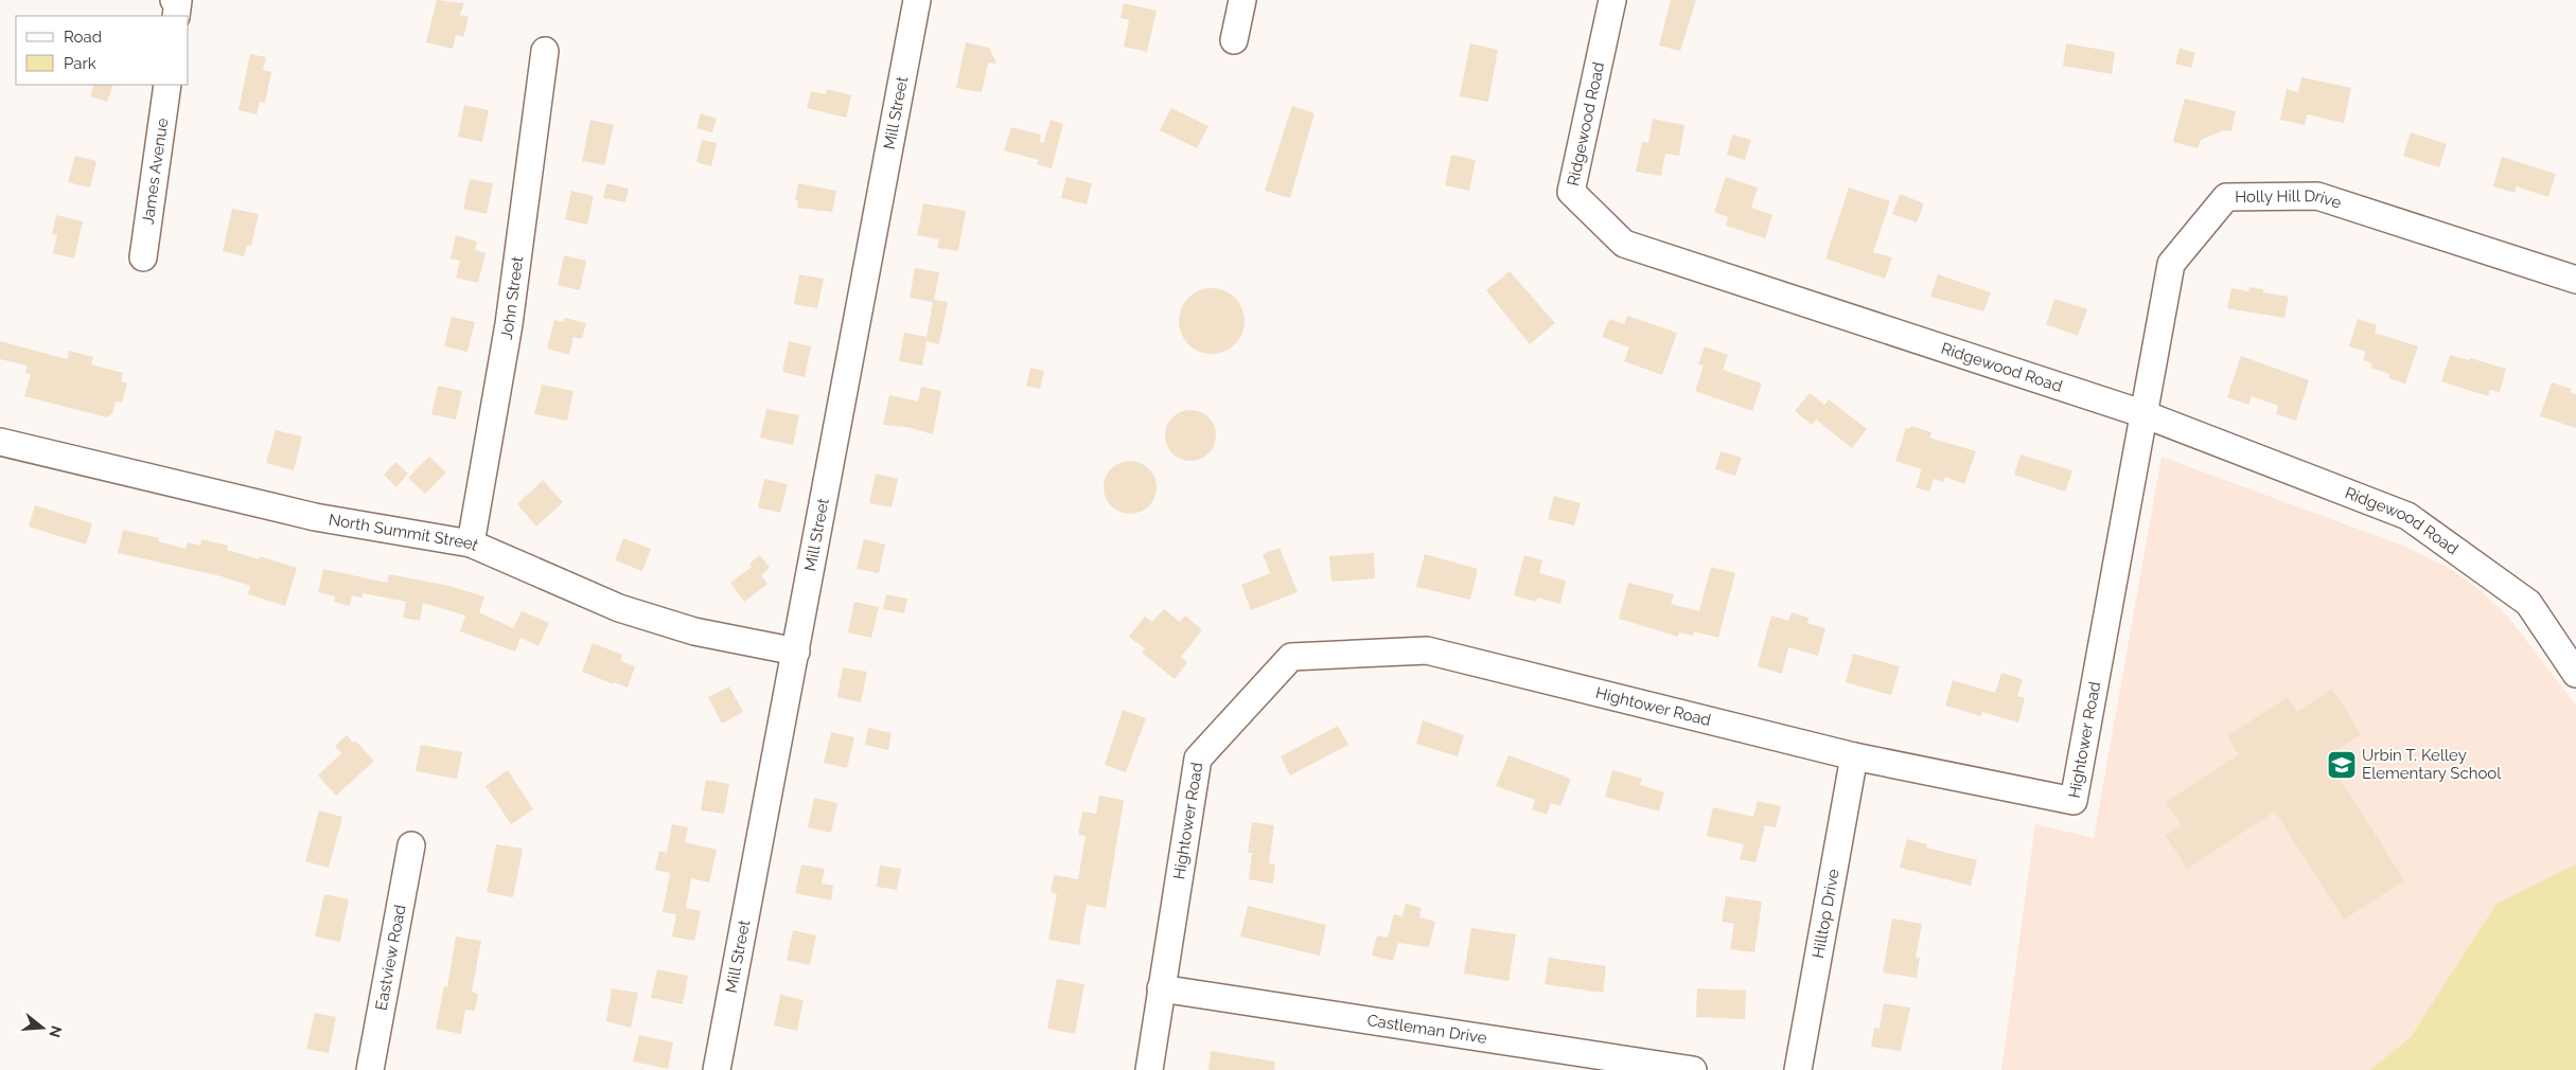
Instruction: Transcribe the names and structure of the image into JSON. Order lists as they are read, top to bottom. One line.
{"streets":{"street":["Mill Street","Ridgewood Road","James Avenue","Holly Hill Drive","John Street","North Summit Street","Hightower Road","Hilltop Drive","Eastview Road","Castleman Drive"]},"crossings":[["Mill Street","North Summit Street"],["Ridgewood Road","Holly Hill Drive"],["Ridgewood Road","Hightower Road"],["Holly Hill Drive","Hightower Road"],["John Street","North Summit Street"],["Hightower Road","Hilltop Drive"],["Hightower Road","Castleman Drive"]],"places":{"school or university":["Urbin T. Kelley Elementary School"]},"legend":["Road","Park"],"north":"right"}
